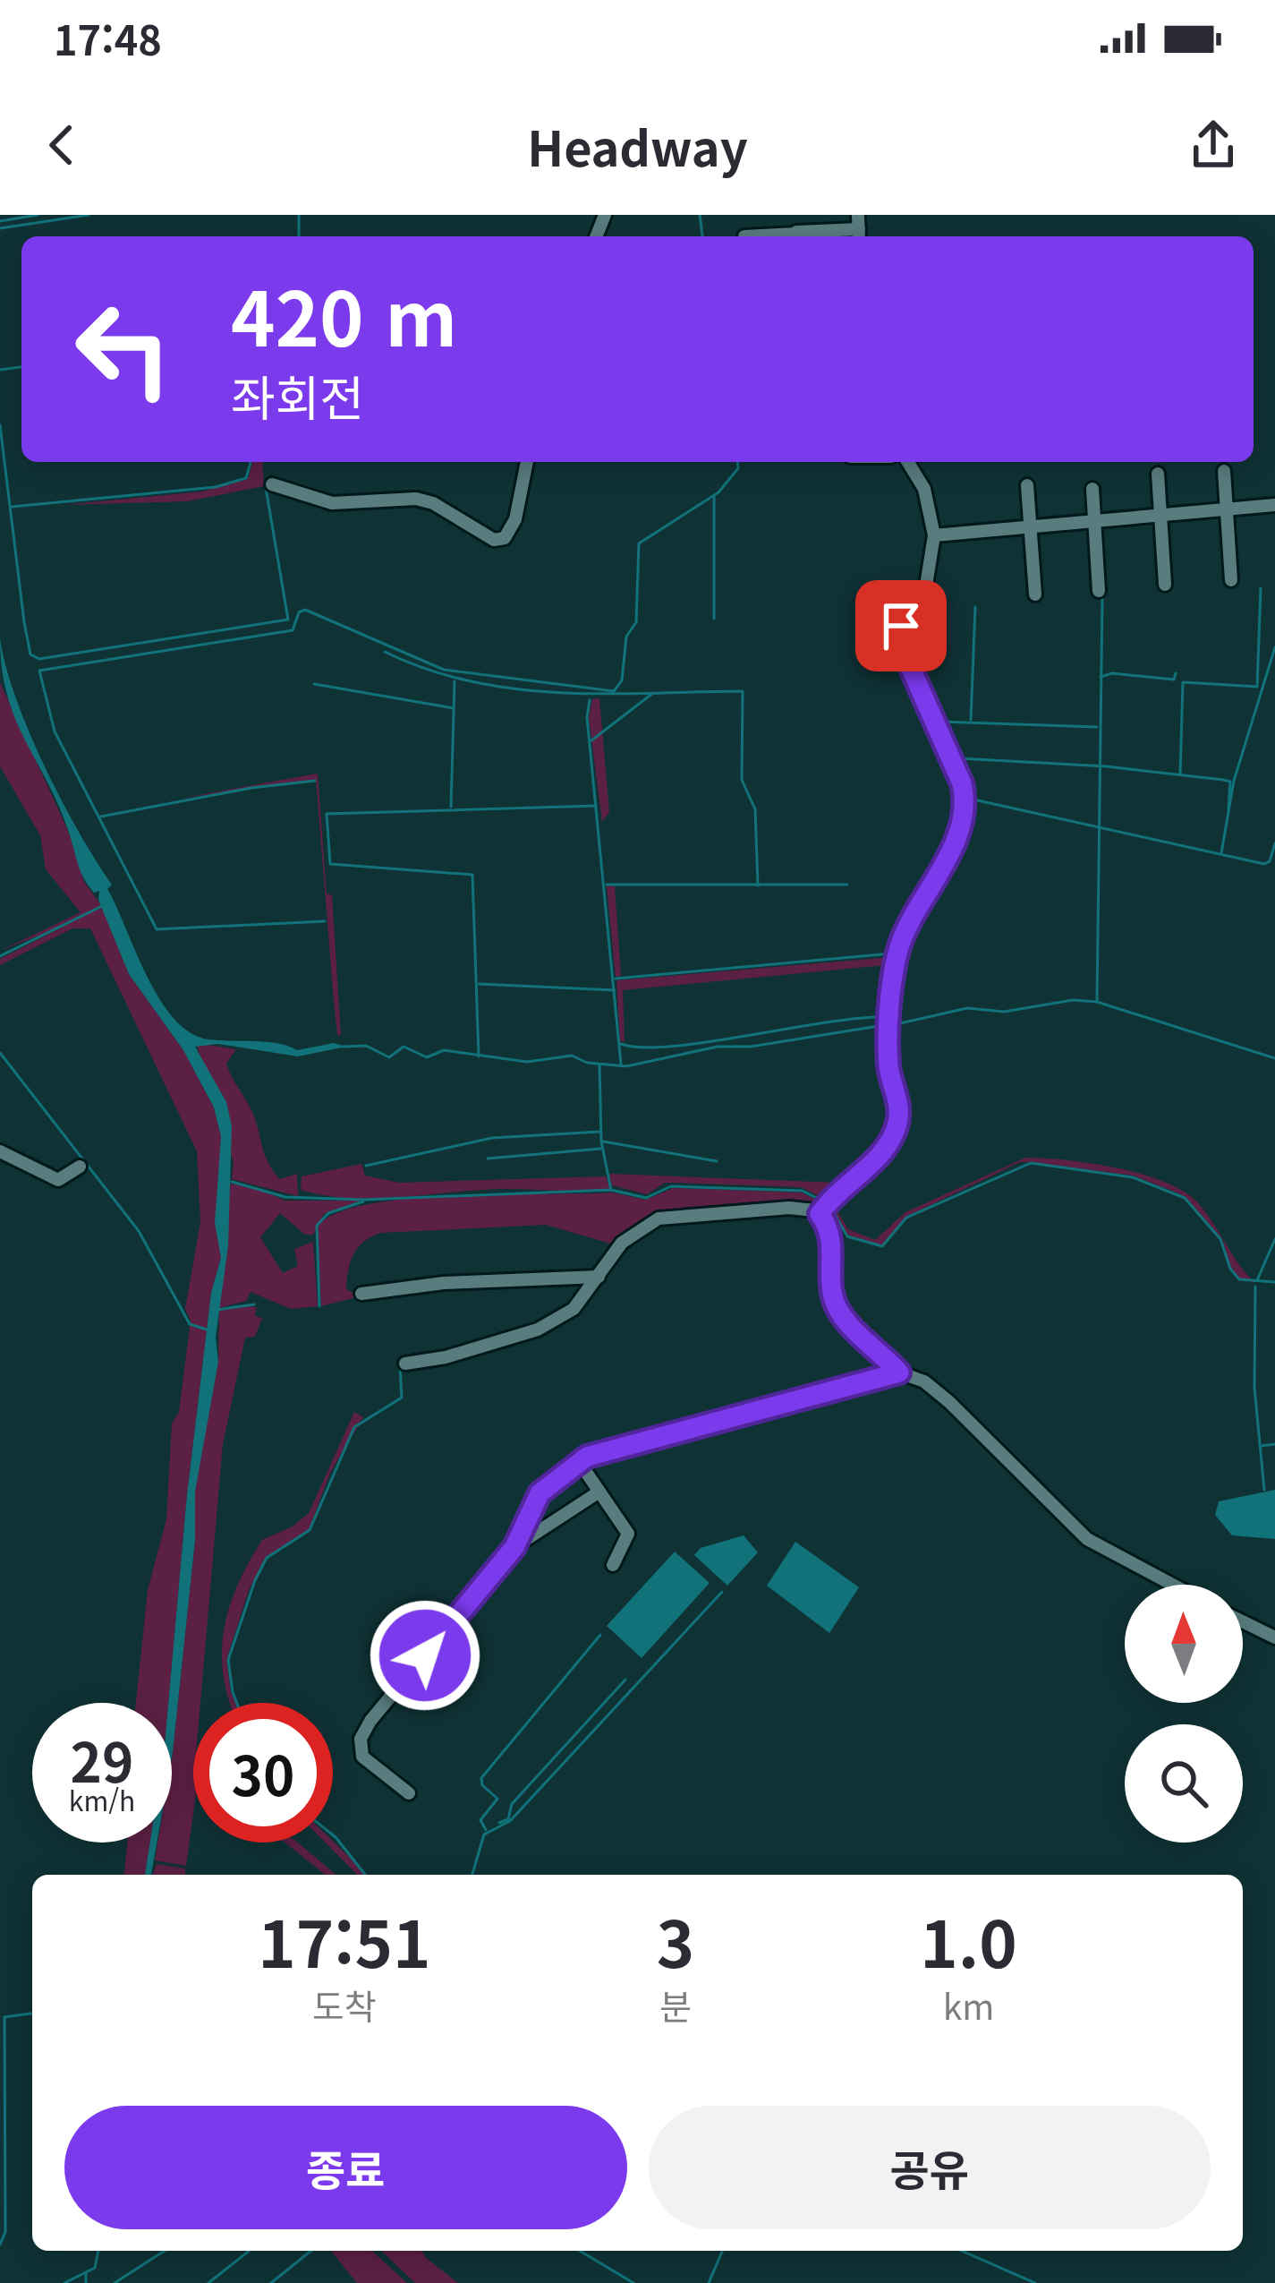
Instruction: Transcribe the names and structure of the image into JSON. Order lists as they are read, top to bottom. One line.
{"north":"top","page":{"status":"17:48","header":"Headway","turn":["420 m","좌회전"],"speed":"29 km/h","limit":"30","eta":["17:51","도착","3","분","1.0","km"],"buttons":["종료","공유"]}}
